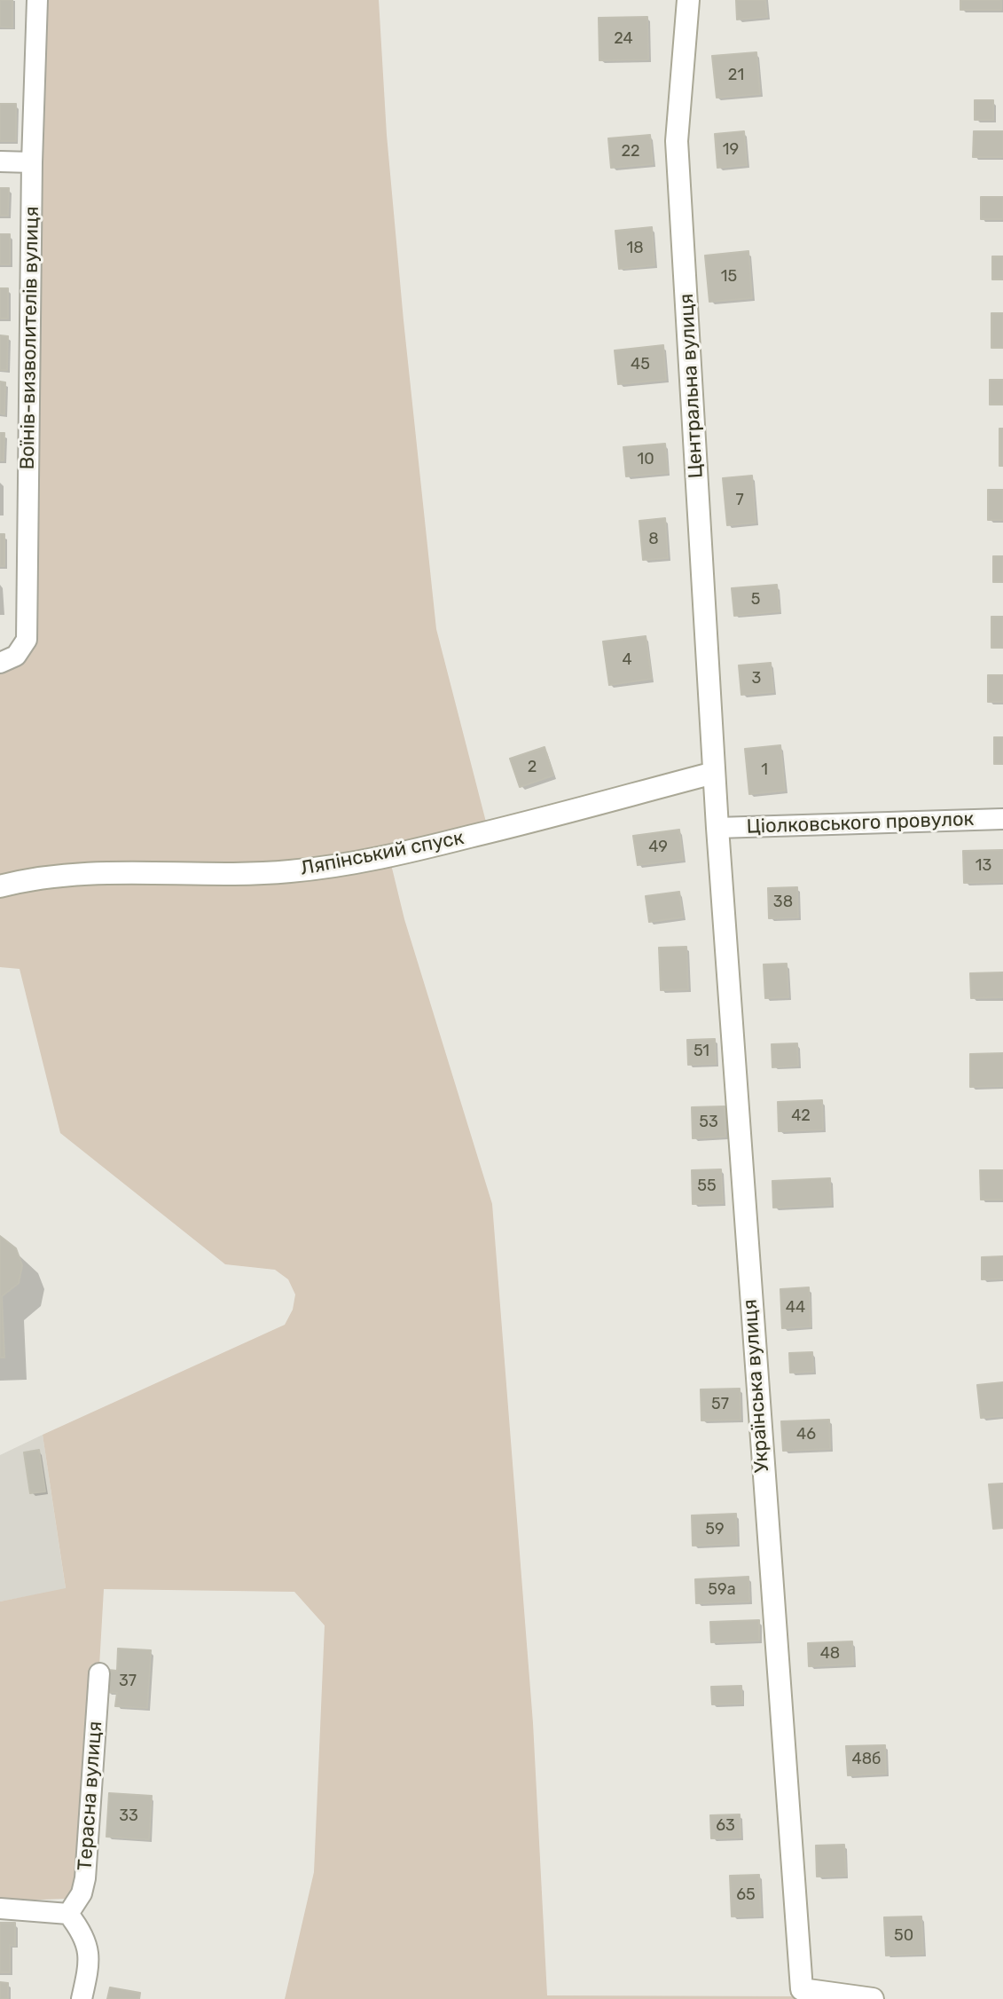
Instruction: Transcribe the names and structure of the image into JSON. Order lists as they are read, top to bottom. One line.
{"streets":{"street":["Воїнів-визволителів вулиця","Центральна вулиця","Ціолковського провулок","Ляпінський спуск","Українська вулиця","Терасна вулиця"]},"crossings":[["Центральна вулиця","Ляпінський спуск"],["Центральна вулиця","Українська вулиця"],["Ціолковського провулок","Українська вулиця"],["Ляпінський спуск","Українська вулиця"]],"house_numbers":["24","21","19","22","18","15","45","10","7","8","5","4","3","2","1","49","13","38","51","42","53","55","44","57","46","59","59а","48","37","48б","33","63","65","50"]}
